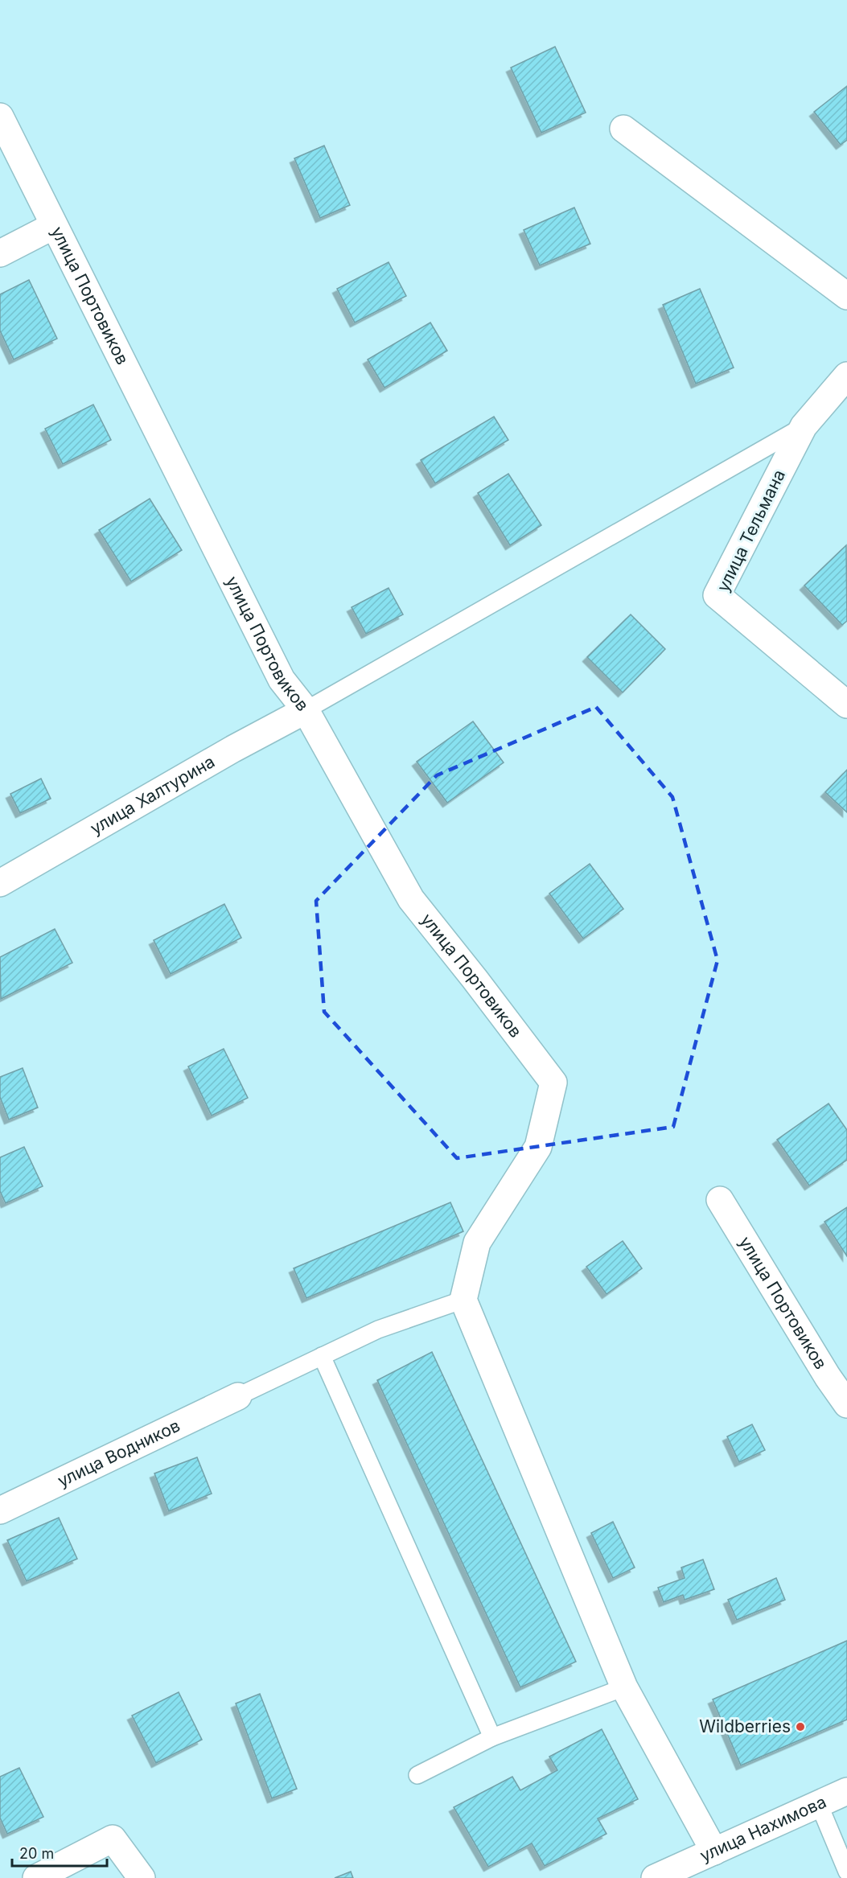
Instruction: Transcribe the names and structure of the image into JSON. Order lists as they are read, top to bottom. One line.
{"streets":{"street":["улица Портовиков","улица Тельмана","улица Халтурина","улица Водников","улица Нахимова"]},"crossings":[["улица Портовиков","улица Халтурина"]],"places":["Wildberries"],"scale_bar":"20 m"}
